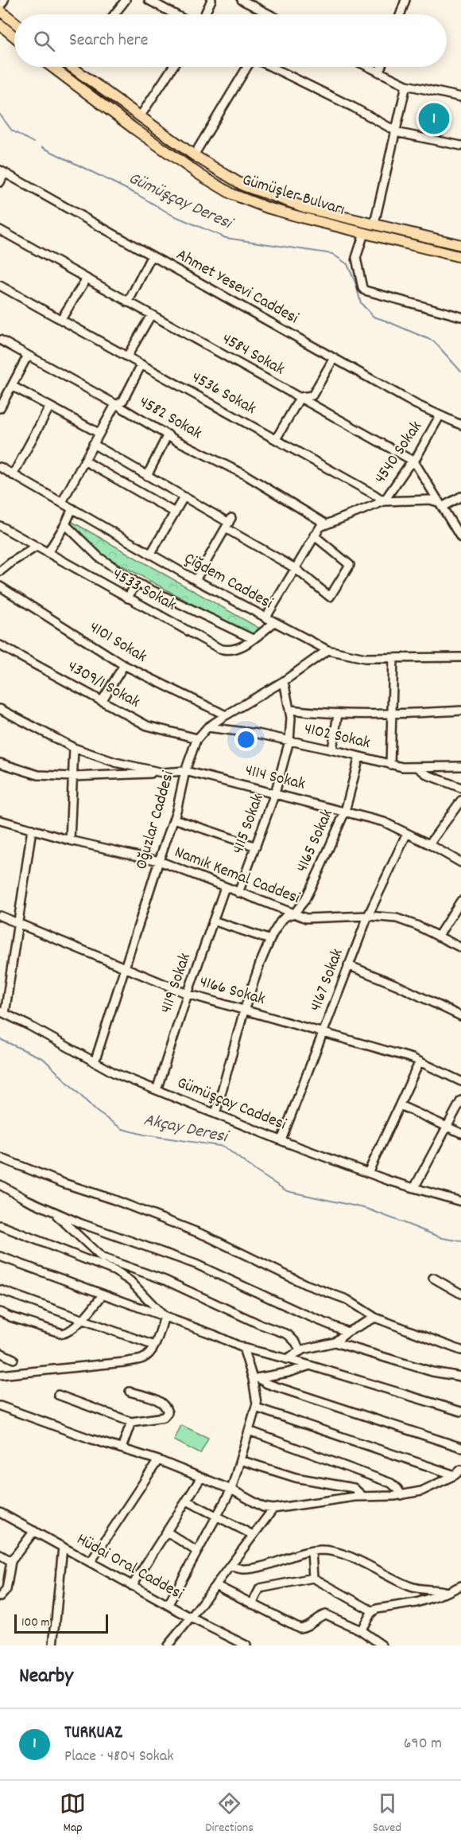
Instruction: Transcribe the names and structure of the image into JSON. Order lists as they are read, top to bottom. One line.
{"streets":{"main road":["Gümüşler Bulvarı"],"street":["Ahmet Yesevi Caddesi","4584 Sokak","4536 Sokak","4582 Sokak","4540 Sokak","Çiğdem Caddesi","4533 Sokak","4101 Sokak","4309/1 Sokak","4102 Sokak","4114 Sokak","Oğuzlar Caddesi","4115 Sokak","4165 Sokak","Namık Kemal Caddesi","4167 Sokak","4119 Sokak","4166 Sokak","Gümüşçay Caddesi","Hüdai Oral Caddesi"]},"crossings":[["Ahmet Yesevi Caddesi","4540 Sokak"],["4584 Sokak","4540 Sokak"],["4536 Sokak","4540 Sokak"],["4582 Sokak","4540 Sokak"],["4540 Sokak","Çiğdem Caddesi"],["Çiğdem Caddesi","4533 Sokak"],["Çiğdem Caddesi","Oğuzlar Caddesi"],["4101 Sokak","Oğuzlar Caddesi"],["4309/1 Sokak","Oğuzlar Caddesi"],["4102 Sokak","Oğuzlar Caddesi"],["4102 Sokak","4115 Sokak"],["4102 Sokak","4165 Sokak"],["4114 Sokak","Oğuzlar Caddesi"],["4114 Sokak","4115 Sokak"],["4114 Sokak","4165 Sokak"],["4114 Sokak","4167 Sokak"],["Oğuzlar Caddesi","4115 Sokak"],["Oğuzlar Caddesi","Namık Kemal Caddesi"],["Oğuzlar Caddesi","4166 Sokak"],["Oğuzlar Caddesi","Gümüşçay Caddesi"],["4115 Sokak","Namık Kemal Caddesi"],["4165 Sokak","Namık Kemal Caddesi"],["4165 Sokak","4166 Sokak"],["4165 Sokak","Gümüşçay Caddesi"],["Namık Kemal Caddesi","4167 Sokak"],["Namık Kemal Caddesi","4119 Sokak"],["4167 Sokak","4166 Sokak"],["4167 Sokak","Gümüşçay Caddesi"],["4119 Sokak","4166 Sokak"],["4119 Sokak","Gümüşçay Caddesi"]],"water":["Gümüşçay Deresi","Akçay Deresi"],"scale_bar":"100 m","page":{"search":"Search here","pins":"1","scale":"100 m","heading":"Nearby","list":[{"mark":"1","name":"TURKUAZ","note":"Place · 4804 Sokak","value":"690 m"}],"nav":["Map","Directions","Saved"]}}
